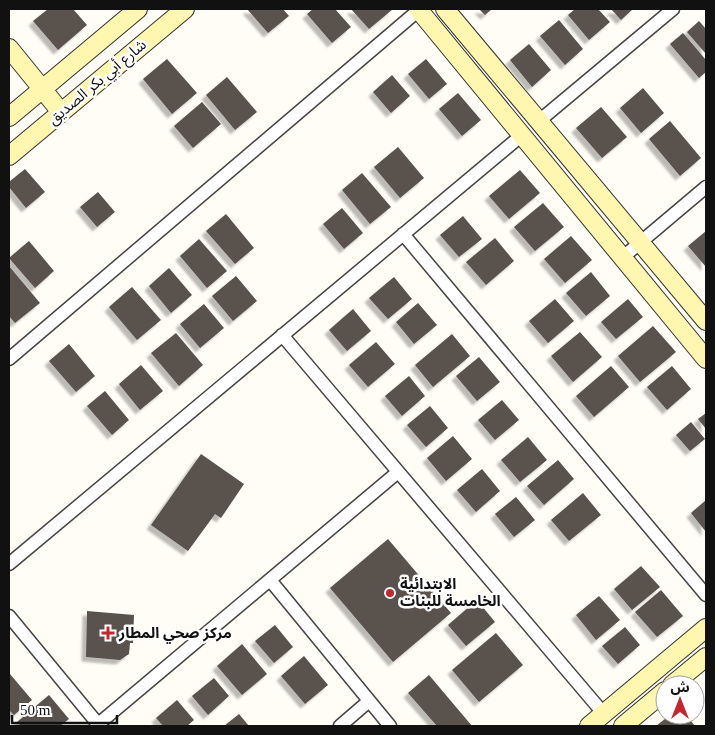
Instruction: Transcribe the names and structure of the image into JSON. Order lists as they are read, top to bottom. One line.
{"streets":{"street":["شارع أبي بكر الصديق"]},"places":{"other":["الابتدائية الخامسة للبنات"],"health":["مركز صحي المطار"]},"scale_bar":"50 m","north":"top"}
